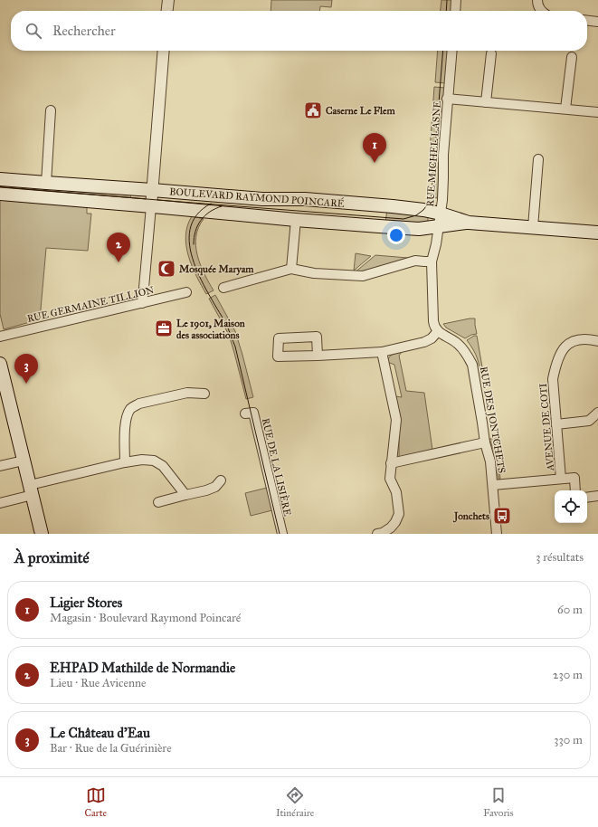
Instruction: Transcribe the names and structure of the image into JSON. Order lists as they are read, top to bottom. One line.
{"streets":{"main road":["BOULEVARD RAYMOND POINCARÉ"],"street":["RUE MICHEL LASNE","RUE GERMAINE TILLION","RUE DES JONTCHETS","AVENUE DE COTI","RUE DE LA LISIÈRE"]},"crossings":[["RUE MICHEL LASNE","BOULEVARD RAYMOND POINCARÉ"]],"places":{"public building":["Caserne Le Flem"],"mosque":["Mosquée Maryam"],"office":["Le 1901, Maison des associations"],"bus stop":["Jonchets"]},"page":{"search":"Rechercher","pins":["1","2","3"],"heading":["À proximité","3 résultats"],"list":[{"mark":"1","name":"Ligier Stores","note":"Magasin · Boulevard Raymond Poincaré","value":"60 m"},{"mark":"2","name":"EHPAD Mathilde de Normandie","note":"Lieu · Rue Avicenne","value":"230 m"},{"mark":"3","name":"Le Château d'Eau","note":"Bar · Rue de la Guérinière","value":"330 m"}],"nav":["Carte","Itinéraire","Favoris"]}}
